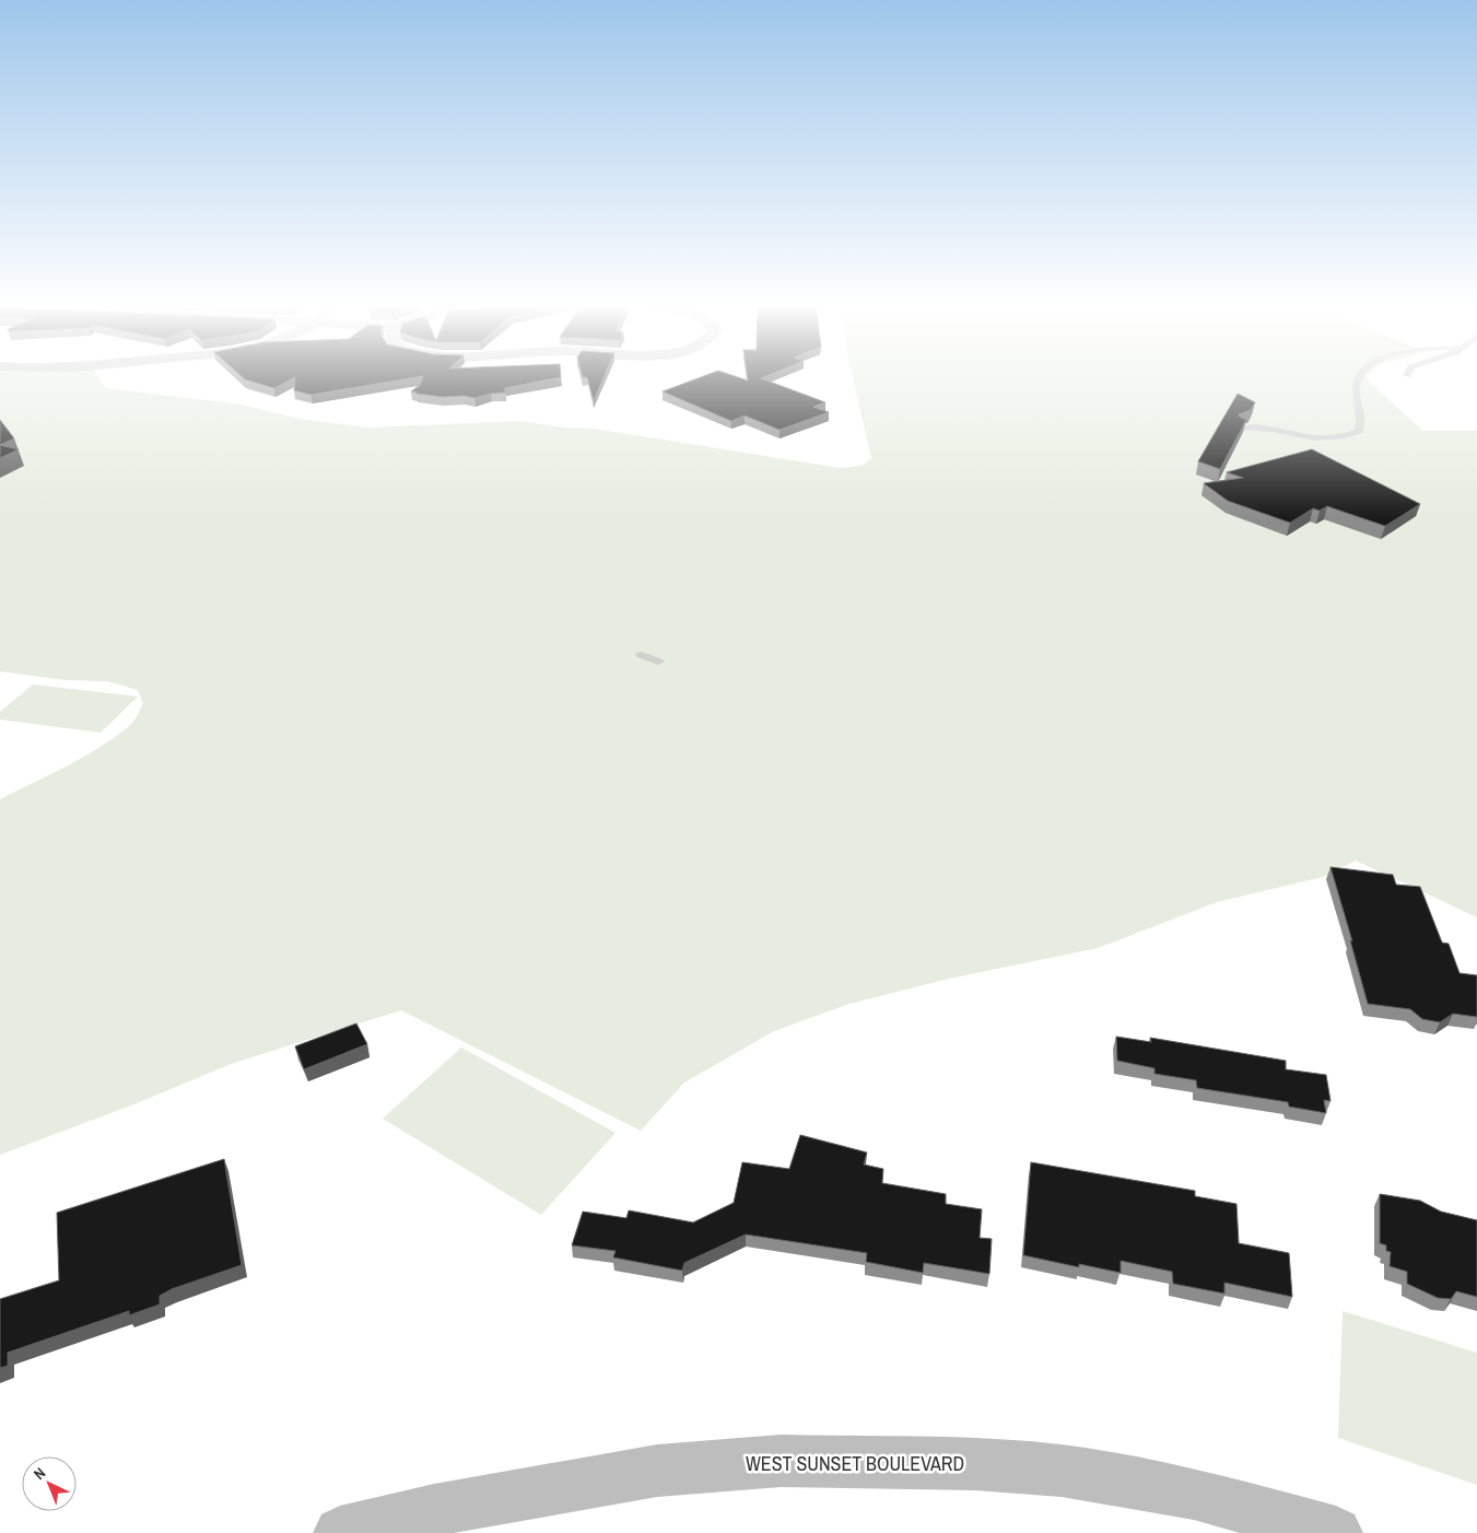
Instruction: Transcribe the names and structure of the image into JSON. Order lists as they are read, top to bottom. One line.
{"streets":{"main road":["WEST SUNSET BOULEVARD"]},"north":"top left"}
